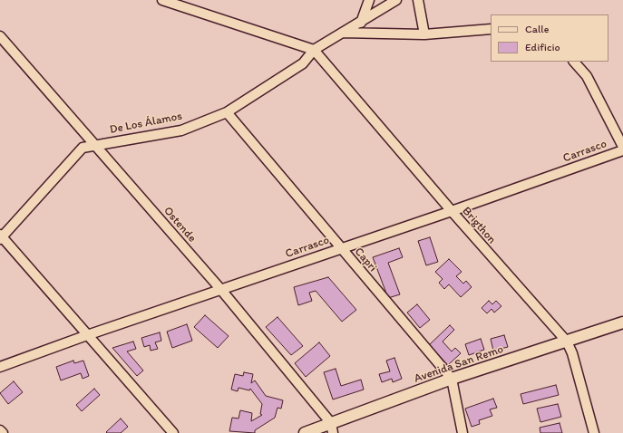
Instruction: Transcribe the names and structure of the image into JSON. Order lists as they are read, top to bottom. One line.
{"streets":{"street":["De Los Álamos","Carrasco","Ostende","Brigthon","Capri","Avenida San Remo"]},"crossings":[["De Los Álamos","Ostende"],["De Los Álamos","Brigthon"],["De Los Álamos","Capri"],["Carrasco","Ostende"],["Carrasco","Brigthon"],["Carrasco","Capri"],["Ostende","Avenida San Remo"],["Brigthon","Avenida San Remo"],["Capri","Avenida San Remo"]],"legend":["Calle","Edificio"]}
